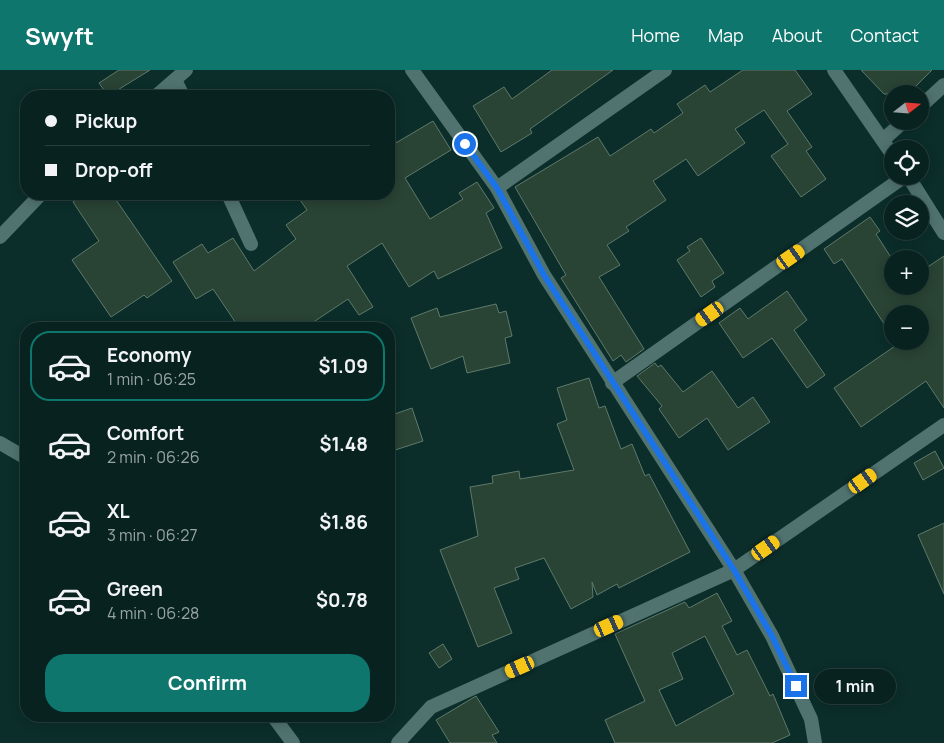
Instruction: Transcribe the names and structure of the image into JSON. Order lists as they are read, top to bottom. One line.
{"north":"right","page":{"header":"Swyft","nav":["Home","Map","About","Contact"],"map_buttons":["+","−"],"banner":["Pickup","Drop-off"],"list":[{"name":"Economy","note":"1 min · 06:25","value":"$1.09"},{"name":"Comfort","note":"2 min · 06:26","value":"$1.48"},{"name":"XL","note":"3 min · 06:27","value":"$1.86"},{"name":"Green","note":"4 min · 06:28","value":"$0.78"}],"buttons":"Confirm","bubble":"1 min"}}
